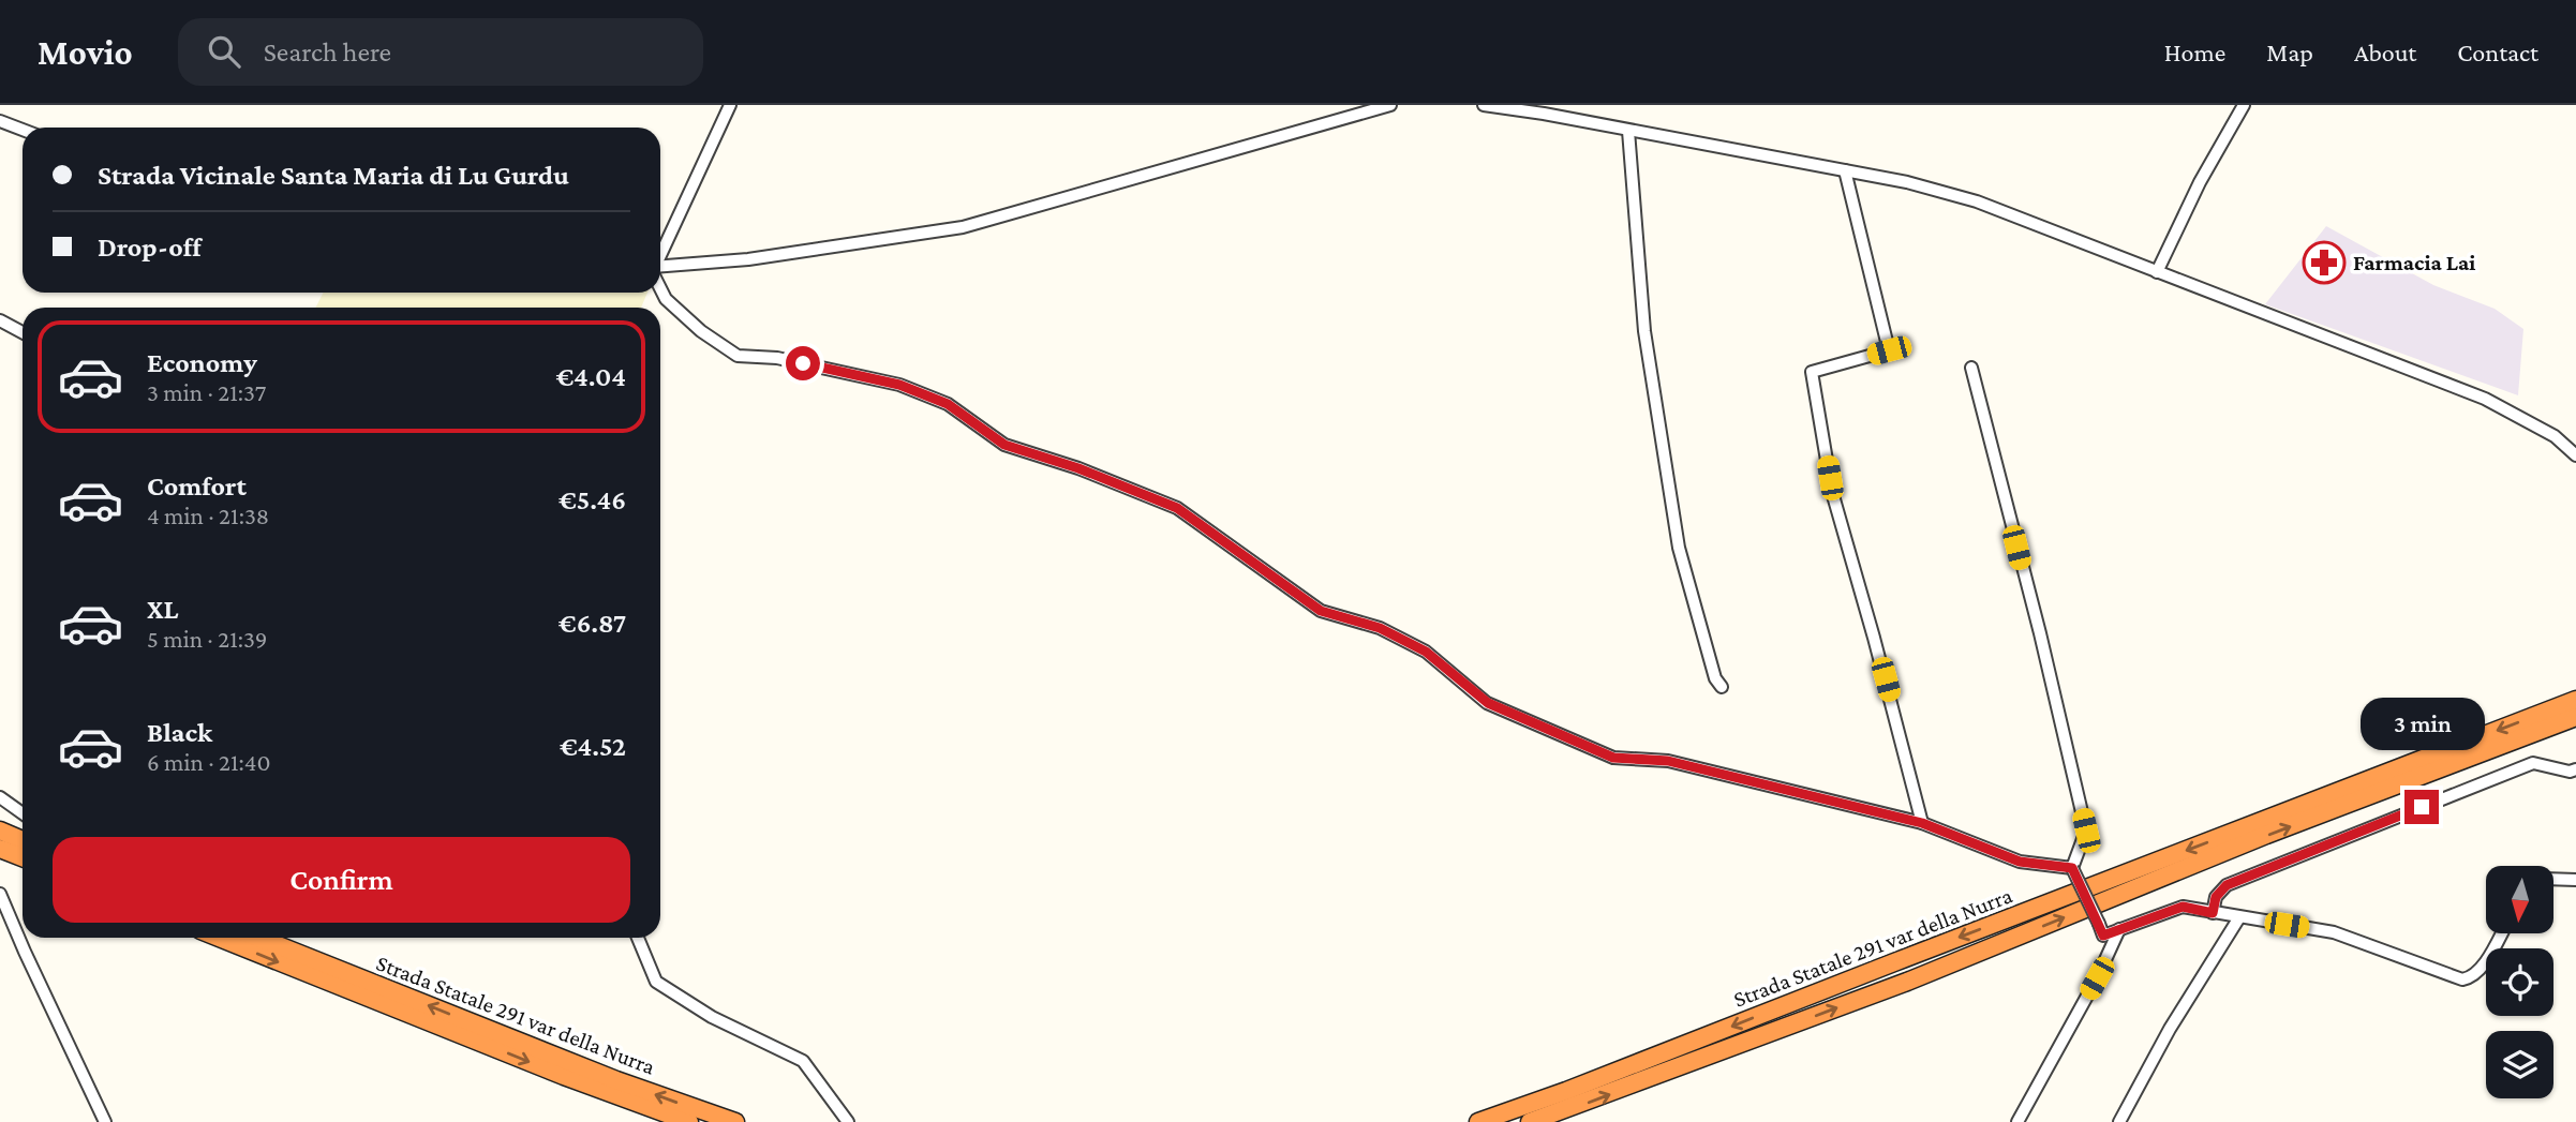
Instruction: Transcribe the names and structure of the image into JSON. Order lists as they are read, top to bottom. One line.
{"streets":{"highway":["Strada Statale 291 var della Nurra"]},"places":{"pharmacy":["Farmacia Lai"]},"north":"bottom","page":{"header":"Movio","search":"Search here","nav":["Home","Map","About","Contact"],"banner":["Strada Vicinale Santa Maria di Lu Gurdu","Drop-off"],"list":[{"name":"Economy","note":"3 min · 21:37","value":"€4.04"},{"name":"Comfort","note":"4 min · 21:38","value":"€5.46"},{"name":"XL","note":"5 min · 21:39","value":"€6.87"},{"name":"Black","note":"6 min · 21:40","value":"€4.52"}],"bubble":"3 min","buttons":"Confirm"}}
